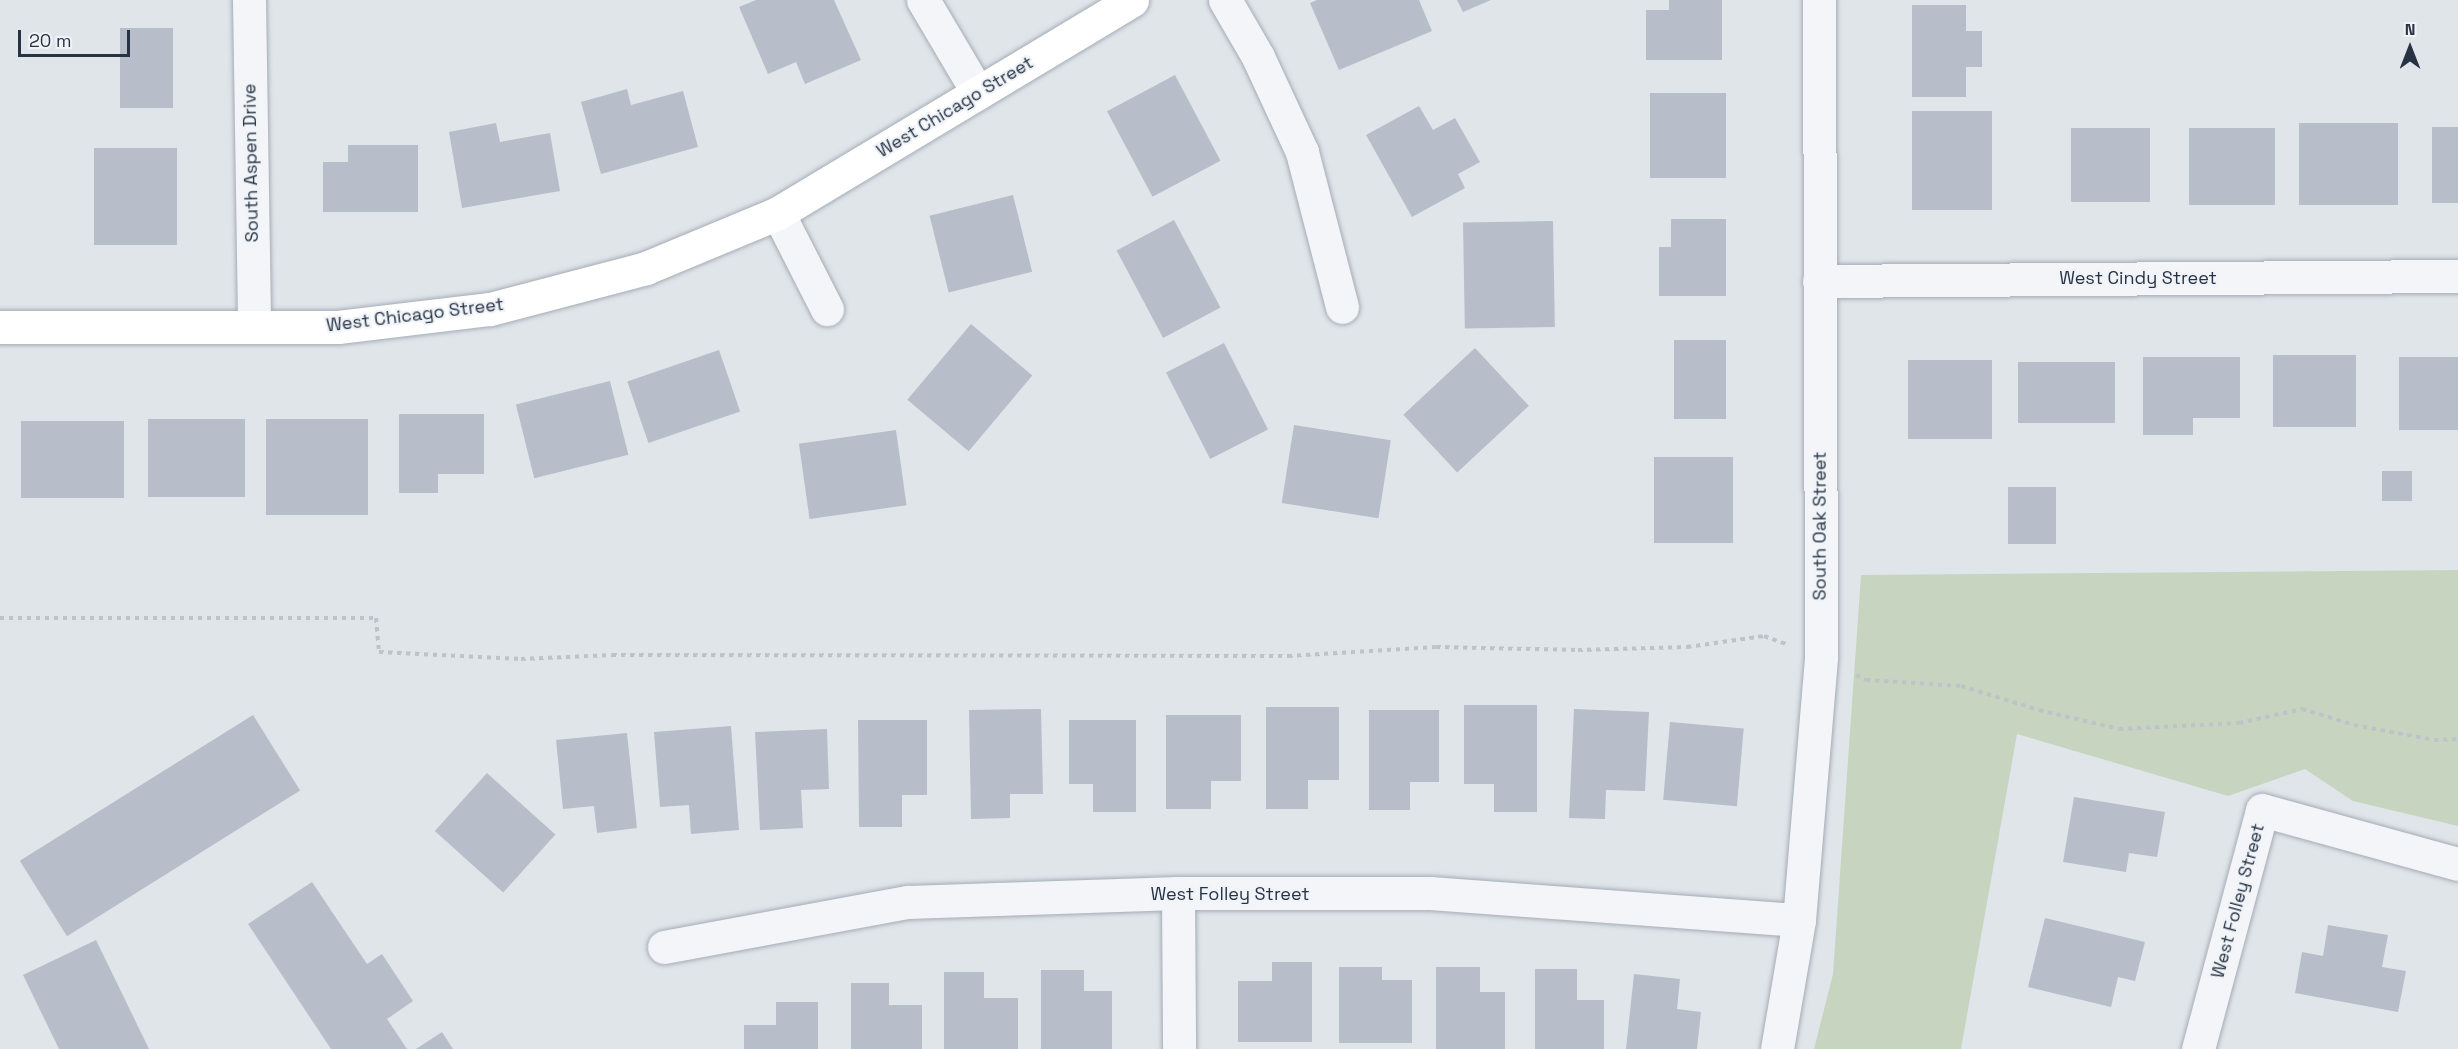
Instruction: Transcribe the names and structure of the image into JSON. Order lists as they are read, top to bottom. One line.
{"streets":{"street":["West Chicago Street","South Aspen Drive","West Cindy Street","South Oak Street","West Folley Street"]},"crossings":[["West Chicago Street","South Aspen Drive"],["West Cindy Street","South Oak Street"],["South Oak Street","West Folley Street"]],"scale_bar":"20 m","north":"top"}
